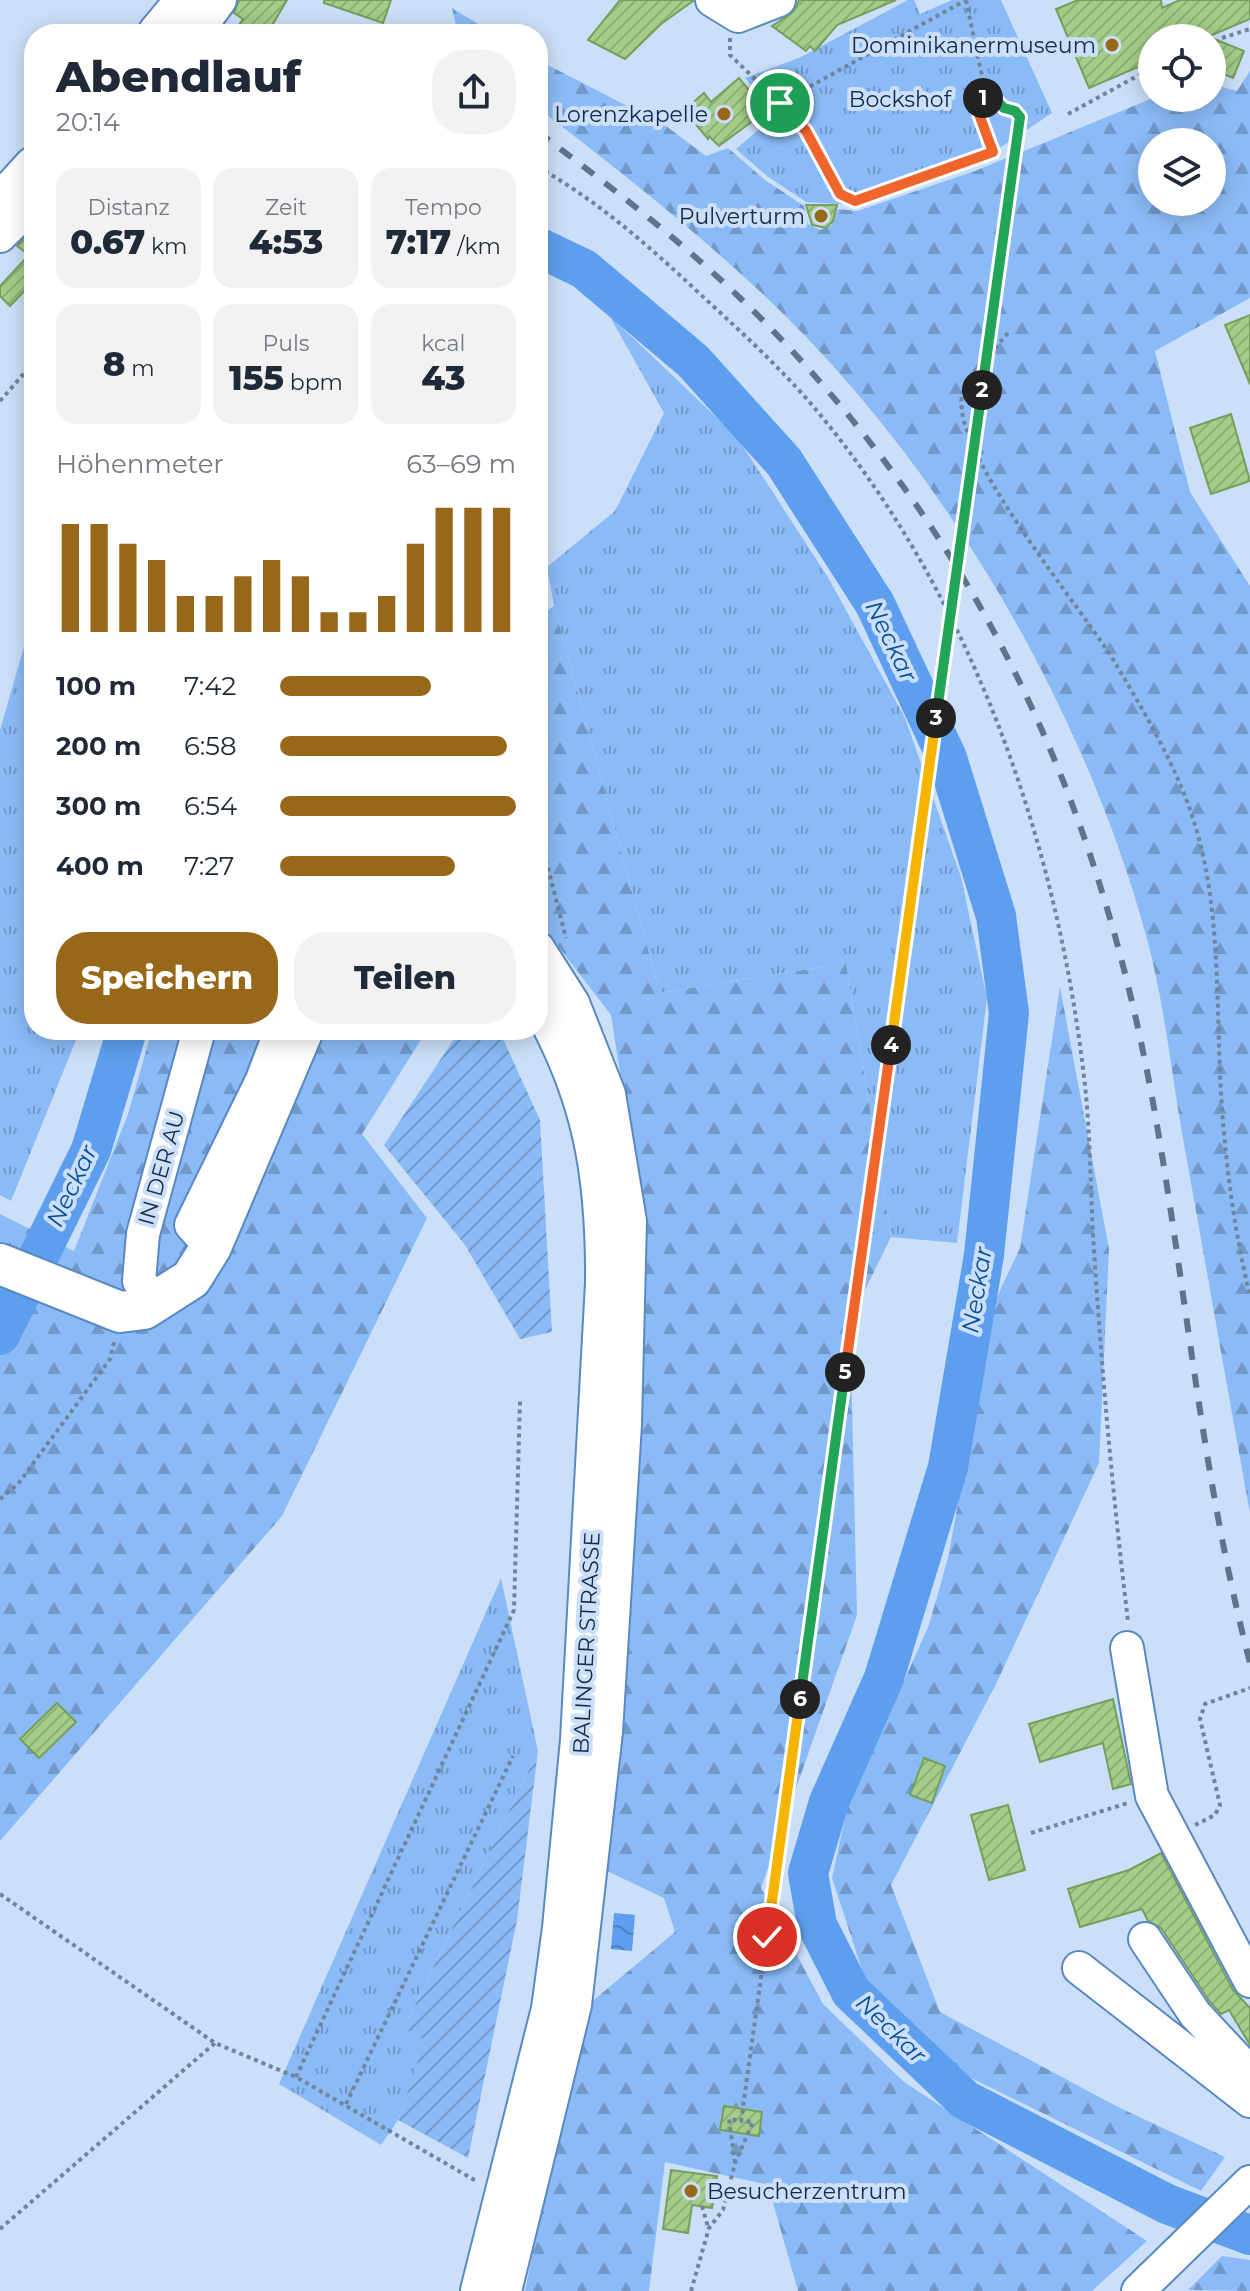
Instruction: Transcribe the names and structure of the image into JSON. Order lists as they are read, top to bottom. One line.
{"streets":{"main road":["BALINGER STRASSE"],"street":["IN DER AU"]},"water":["Neckar"],"parks":["Bockshof"],"places":["Dominikanermuseum","Lorenzkapelle","Pulverturm","Besucherzentrum"],"page":{"heading":["Abendlauf","20:14"],"pins":["1","2","3","4","5","6"],"stats":[["Distanz","0.67 km"],["Zeit","4:53"],["Tempo","7:17 /km"],["8 m"],["Puls","155 bpm"],["kcal","43"]],"chart":["Höhenmeter","63–69 m"],"list":[{"name":"100 m","note":"7:42"},{"name":"200 m","note":"6:58"},{"name":"300 m","note":"6:54"},{"name":"400 m","note":"7:27"}],"buttons":["Speichern","Teilen"]}}
